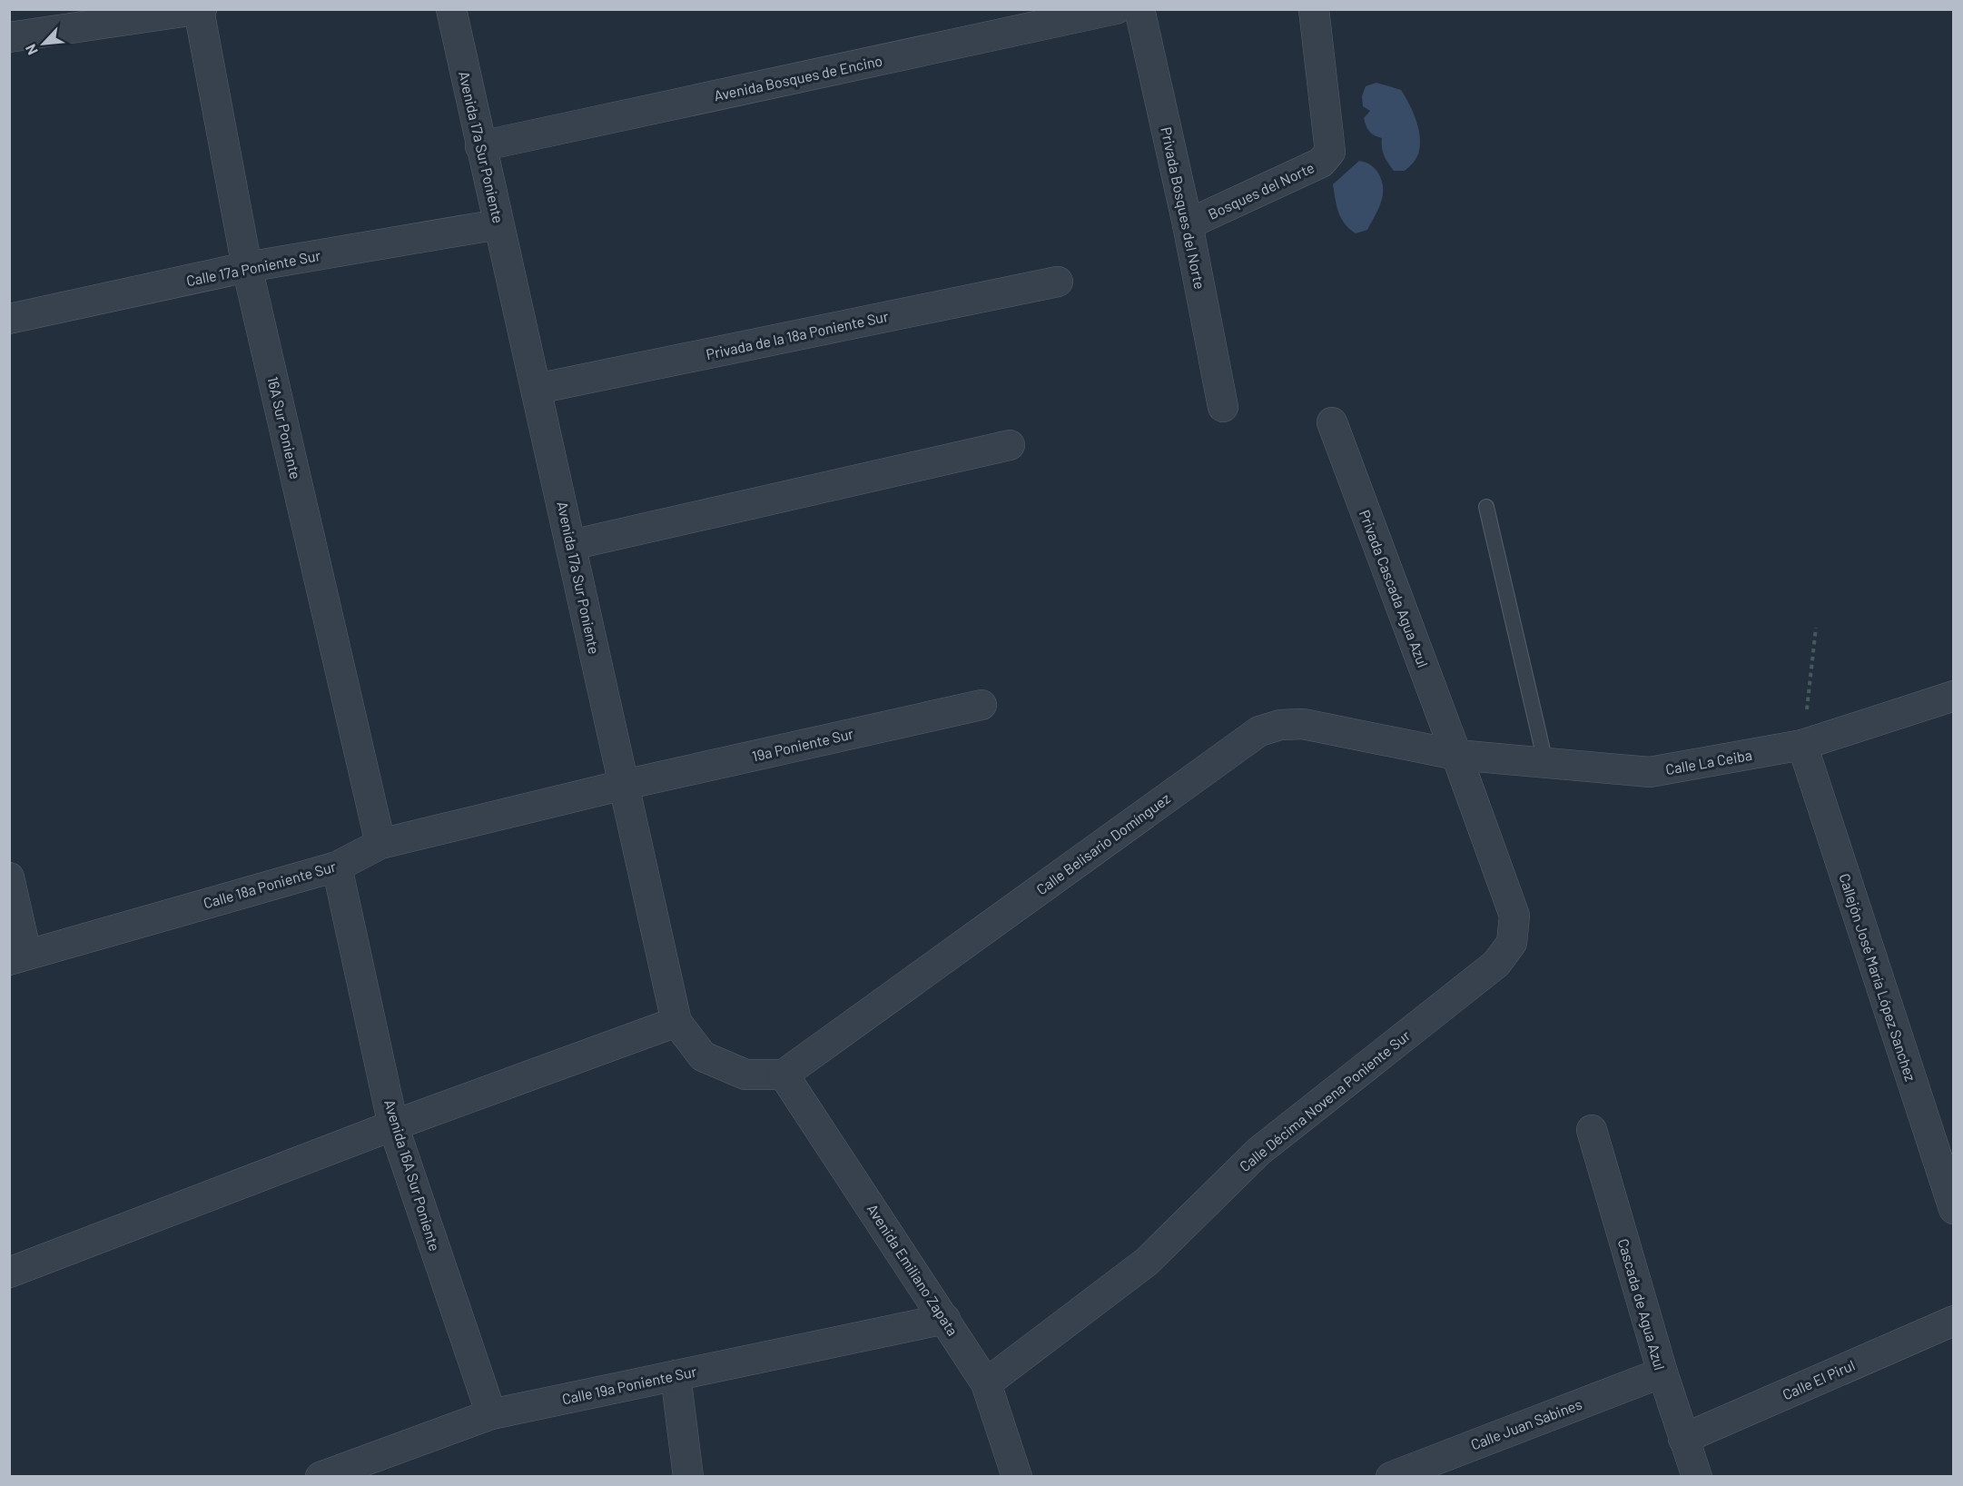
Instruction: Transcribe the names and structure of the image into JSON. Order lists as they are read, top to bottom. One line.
{"streets":{"street":["Avenida Bosques de Encino","Avenida 17a Sur Poniente","Bosques del Norte","Privada Bosques del Norte","Calle 17a Poniente Sur","Privada de la 18a Poniente Sur","16A Sur Poniente","Privada Cascada Agua Azul","19a Poniente Sur","Calle La Ceiba","Calle Belisario Domínguez","Calle 18a Poniente Sur","Callejón José María López Sanchez","Calle Décima Novena Poniente Sur","Avenida 16A Sur Poniente","Avenida Emiliano Zapata","Cascada de Agua Azul","Calle El Pirul","Calle 19a Poniente Sur","Calle Juan Sabines"]},"crossings":[["Avenida Bosques de Encino","Avenida 17a Sur Poniente"],["Avenida 17a Sur Poniente","Calle 17a Poniente Sur"],["Avenida 17a Sur Poniente","Privada de la 18a Poniente Sur"],["Avenida 17a Sur Poniente","19a Poniente Sur"],["Avenida 17a Sur Poniente","Calle Belisario Domínguez"],["Avenida 17a Sur Poniente","Calle 18a Poniente Sur"],["Avenida 17a Sur Poniente","Avenida Emiliano Zapata"],["Bosques del Norte","Privada Bosques del Norte"],["Calle 17a Poniente Sur","16A Sur Poniente"],["16A Sur Poniente","Calle 18a Poniente Sur"],["Privada Cascada Agua Azul","Calle La Ceiba"],["Privada Cascada Agua Azul","Calle Belisario Domínguez"],["Privada Cascada Agua Azul","Calle Décima Novena Poniente Sur"],["19a Poniente Sur","Calle 18a Poniente Sur"],["Calle La Ceiba","Calle Belisario Domínguez"],["Calle La Ceiba","Callejón José María López Sanchez"],["Calle Belisario Domínguez","Avenida Emiliano Zapata"],["Calle 18a Poniente Sur","Avenida 16A Sur Poniente"],["Calle Décima Novena Poniente Sur","Avenida Emiliano Zapata"],["Avenida 16A Sur Poniente","Calle 19a Poniente Sur"],["Avenida Emiliano Zapata","Calle 19a Poniente Sur"],["Cascada de Agua Azul","Calle El Pirul"],["Cascada de Agua Azul","Calle Juan Sabines"]],"north":"bottom left"}
